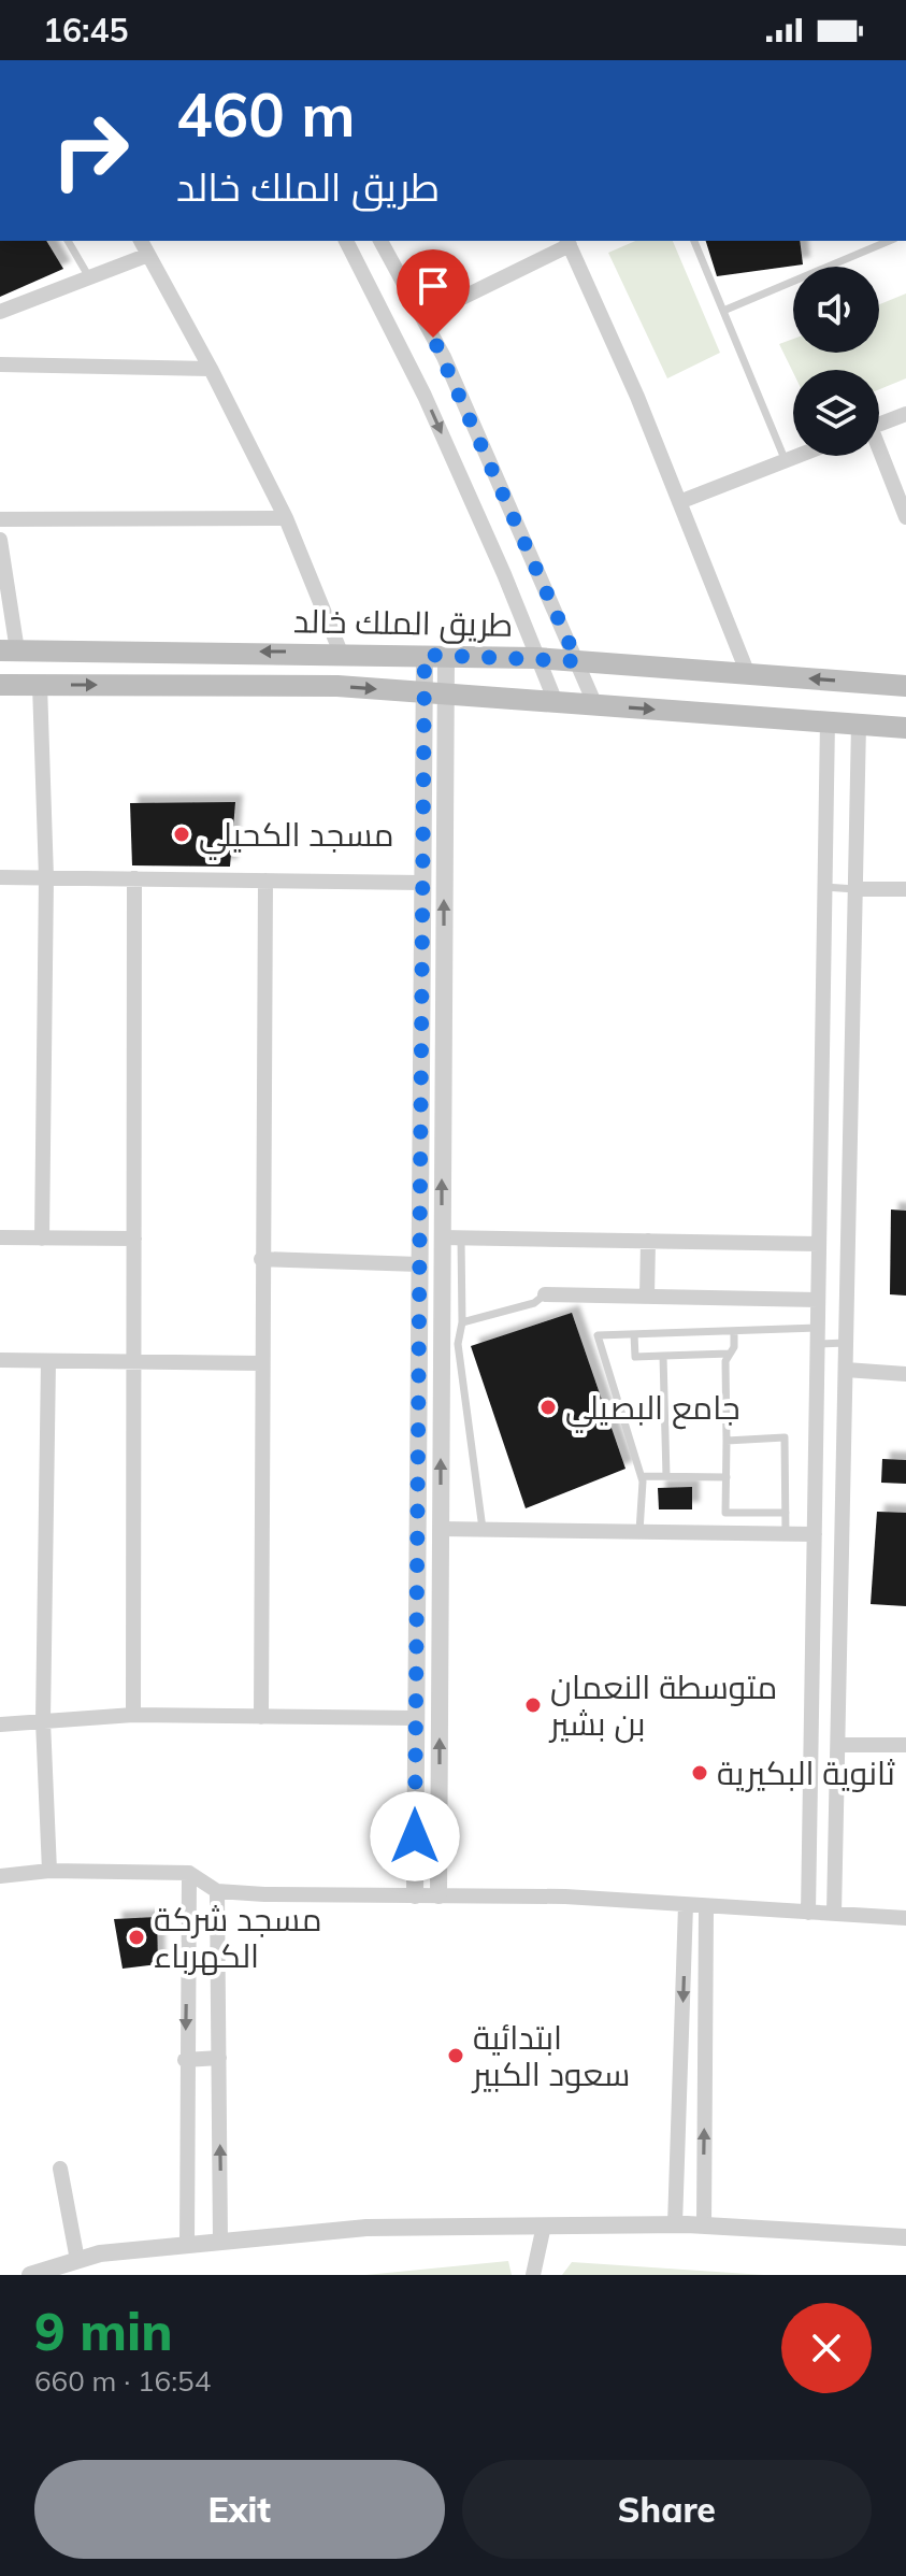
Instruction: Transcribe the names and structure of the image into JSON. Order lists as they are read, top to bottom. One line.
{"streets":{"main road":["طريق الملك خالد"]},"places":["مسجد الكحيلي","جامع البصيلي","متوسطة النعمان بن بشير","ثانوية البكيرية","مسجد شركة الكهرباء","ابتدائية سعود الكبير"],"page":{"status":"16:45","turn":["460 m","طريق الملك خالد"],"heading":["9 min","660 m · 16:54"],"buttons":["Exit","Share"]}}
